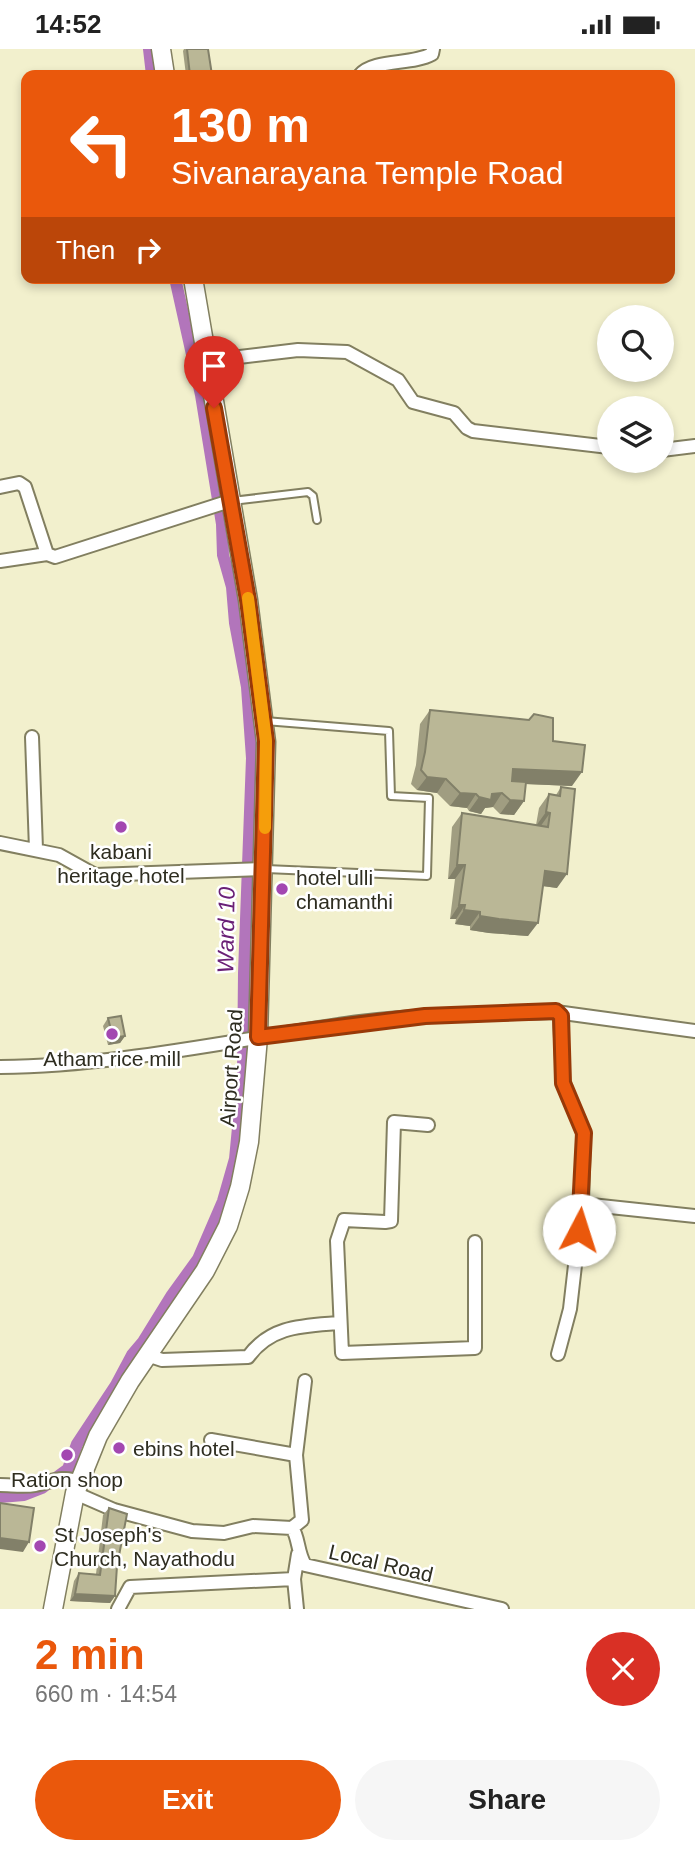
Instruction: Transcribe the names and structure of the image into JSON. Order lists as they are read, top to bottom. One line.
{"streets":{"main road":["Airport Road"],"street":["Local Road"]},"water":["Ward 10"],"places":["kabani heritage hotel","hotel ulli chamanthi","Atham rice mill","ebins hotel","Ration shop","St Joseph's Church, Nayathodu"],"page":{"status":"14:52","turn":["130 m","Sivanarayana Temple Road"],"then":"Then","heading":["2 min","660 m · 14:54"],"buttons":["Exit","Share"]}}
